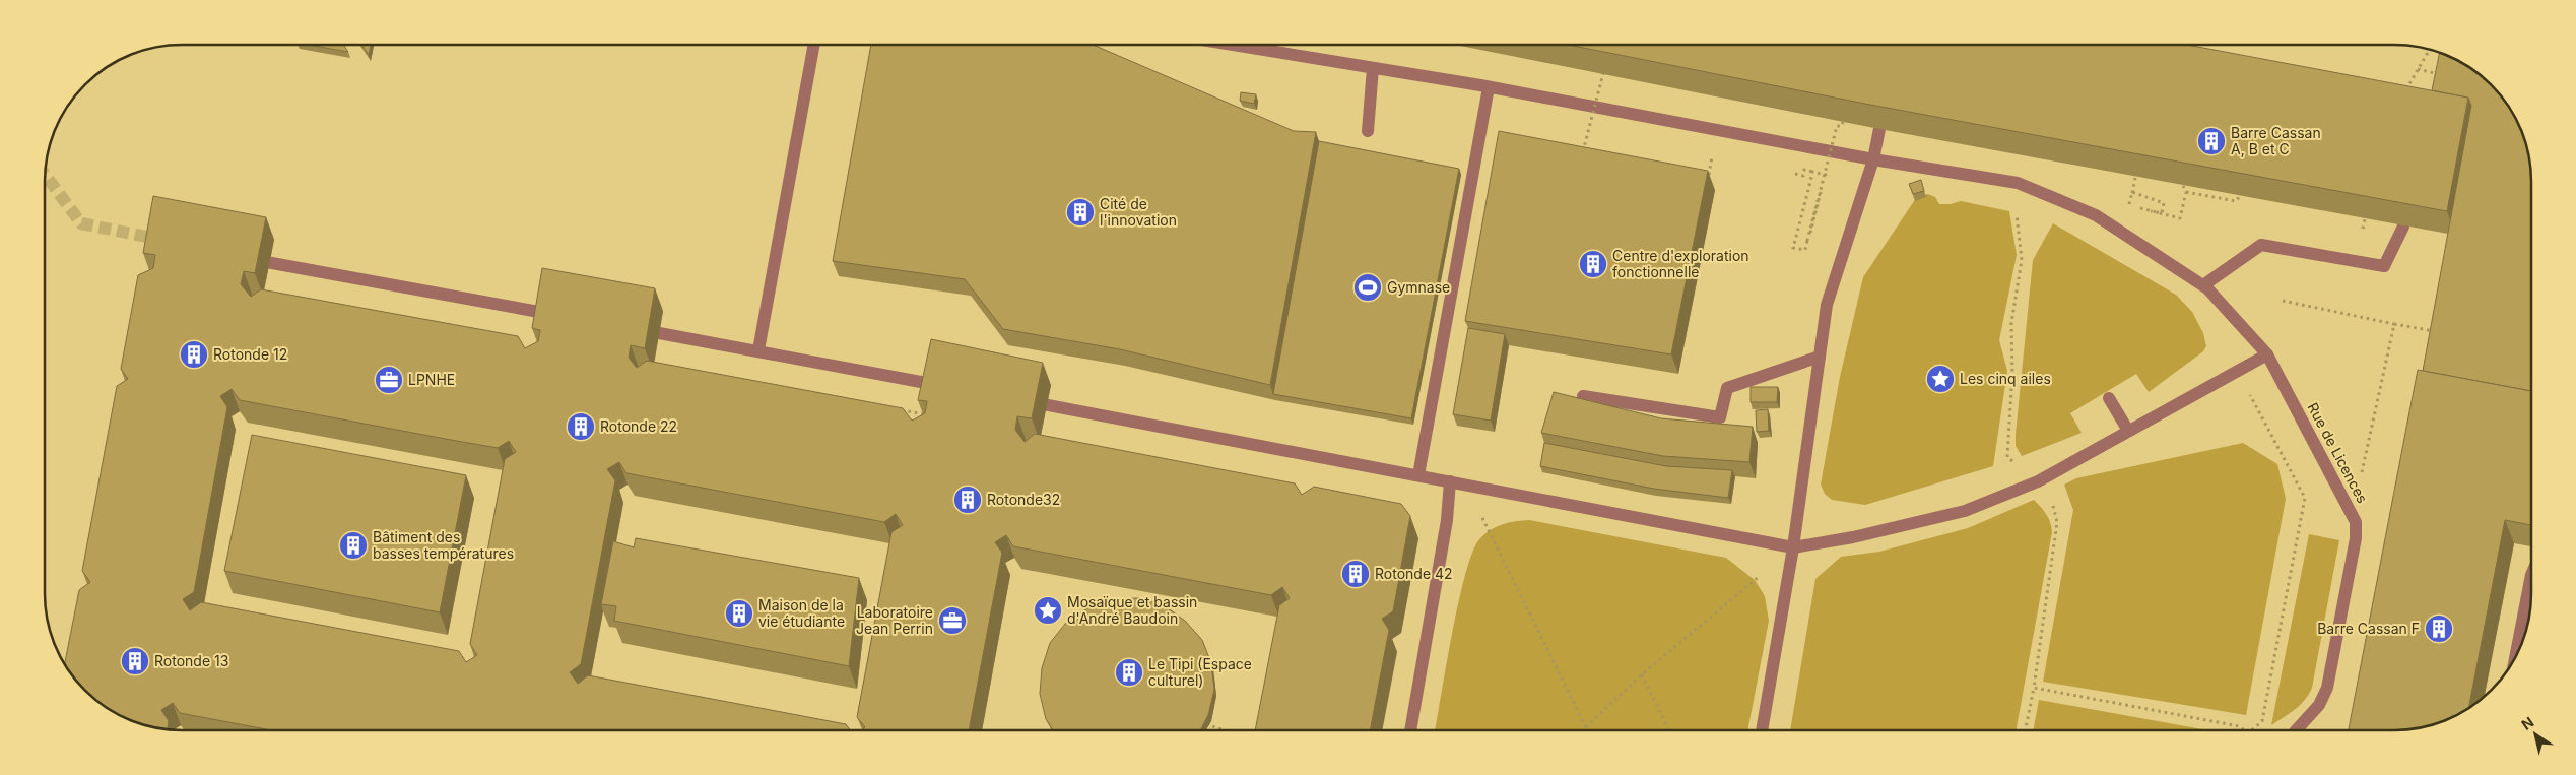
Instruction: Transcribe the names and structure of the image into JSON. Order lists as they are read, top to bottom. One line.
{"streets":{"lane":["Rue de Licences"]},"places":{"building":["Barre Cassan A, B et C","Cité de l'innovation","Centre d'exploration fonctionnelle","Rotonde 12","Rotonde 22","Rotonde32","Bâtiment des basses températures","Rotonde 42","Maison de la vie étudiante","Barre Cassan F","Rotonde 13","Le Tipi (Espace culturel)"],"sports":["Gymnase"],"place":["Les cinq ailes","Mosaïque et bassin d'André Baudoin"],"office":["LPNHE","Laboratoire Jean Perrin"]},"north":"top left"}
